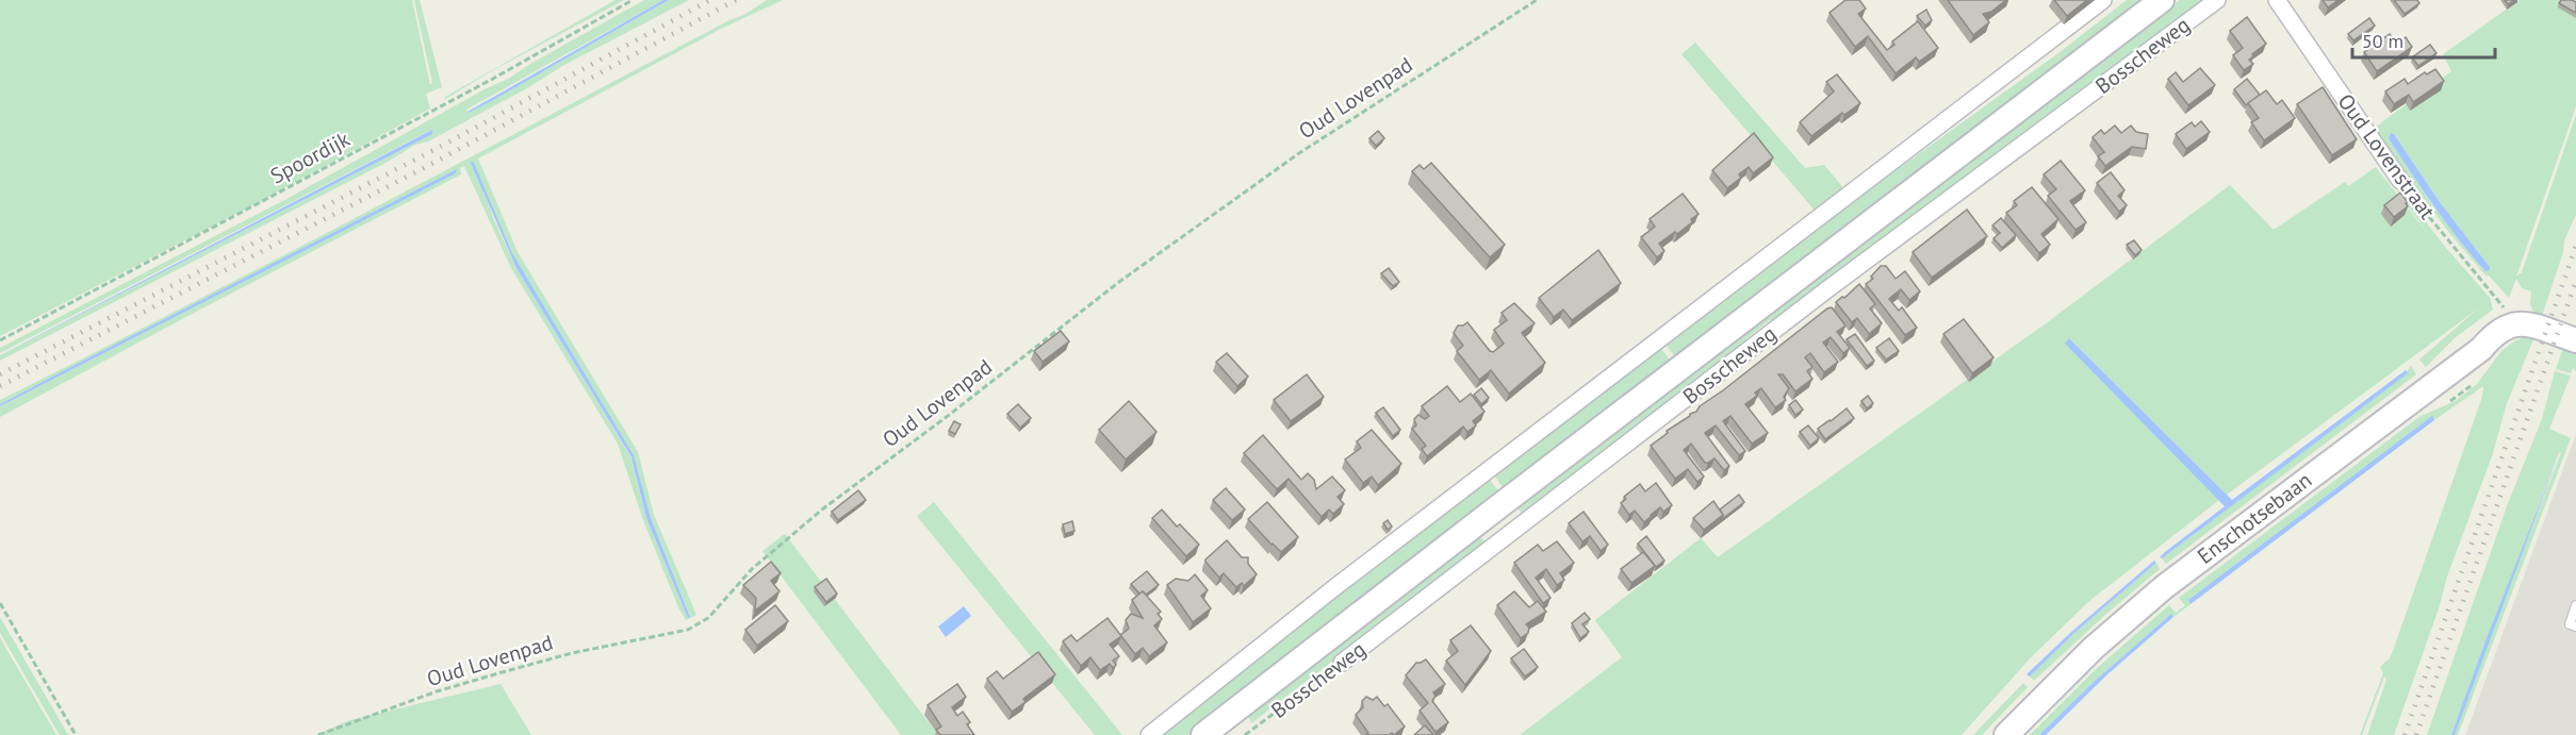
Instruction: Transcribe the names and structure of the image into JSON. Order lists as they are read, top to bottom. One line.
{"streets":{"main road":["Bosscheweg","Enschotsebaan"],"street":["Oud Lovenstraat"],"path":["Oud Lovenpad","Spoordijk"]},"crossings":[["Oud Lovenstraat","Enschotsebaan"]],"scale_bar":"50 m"}
